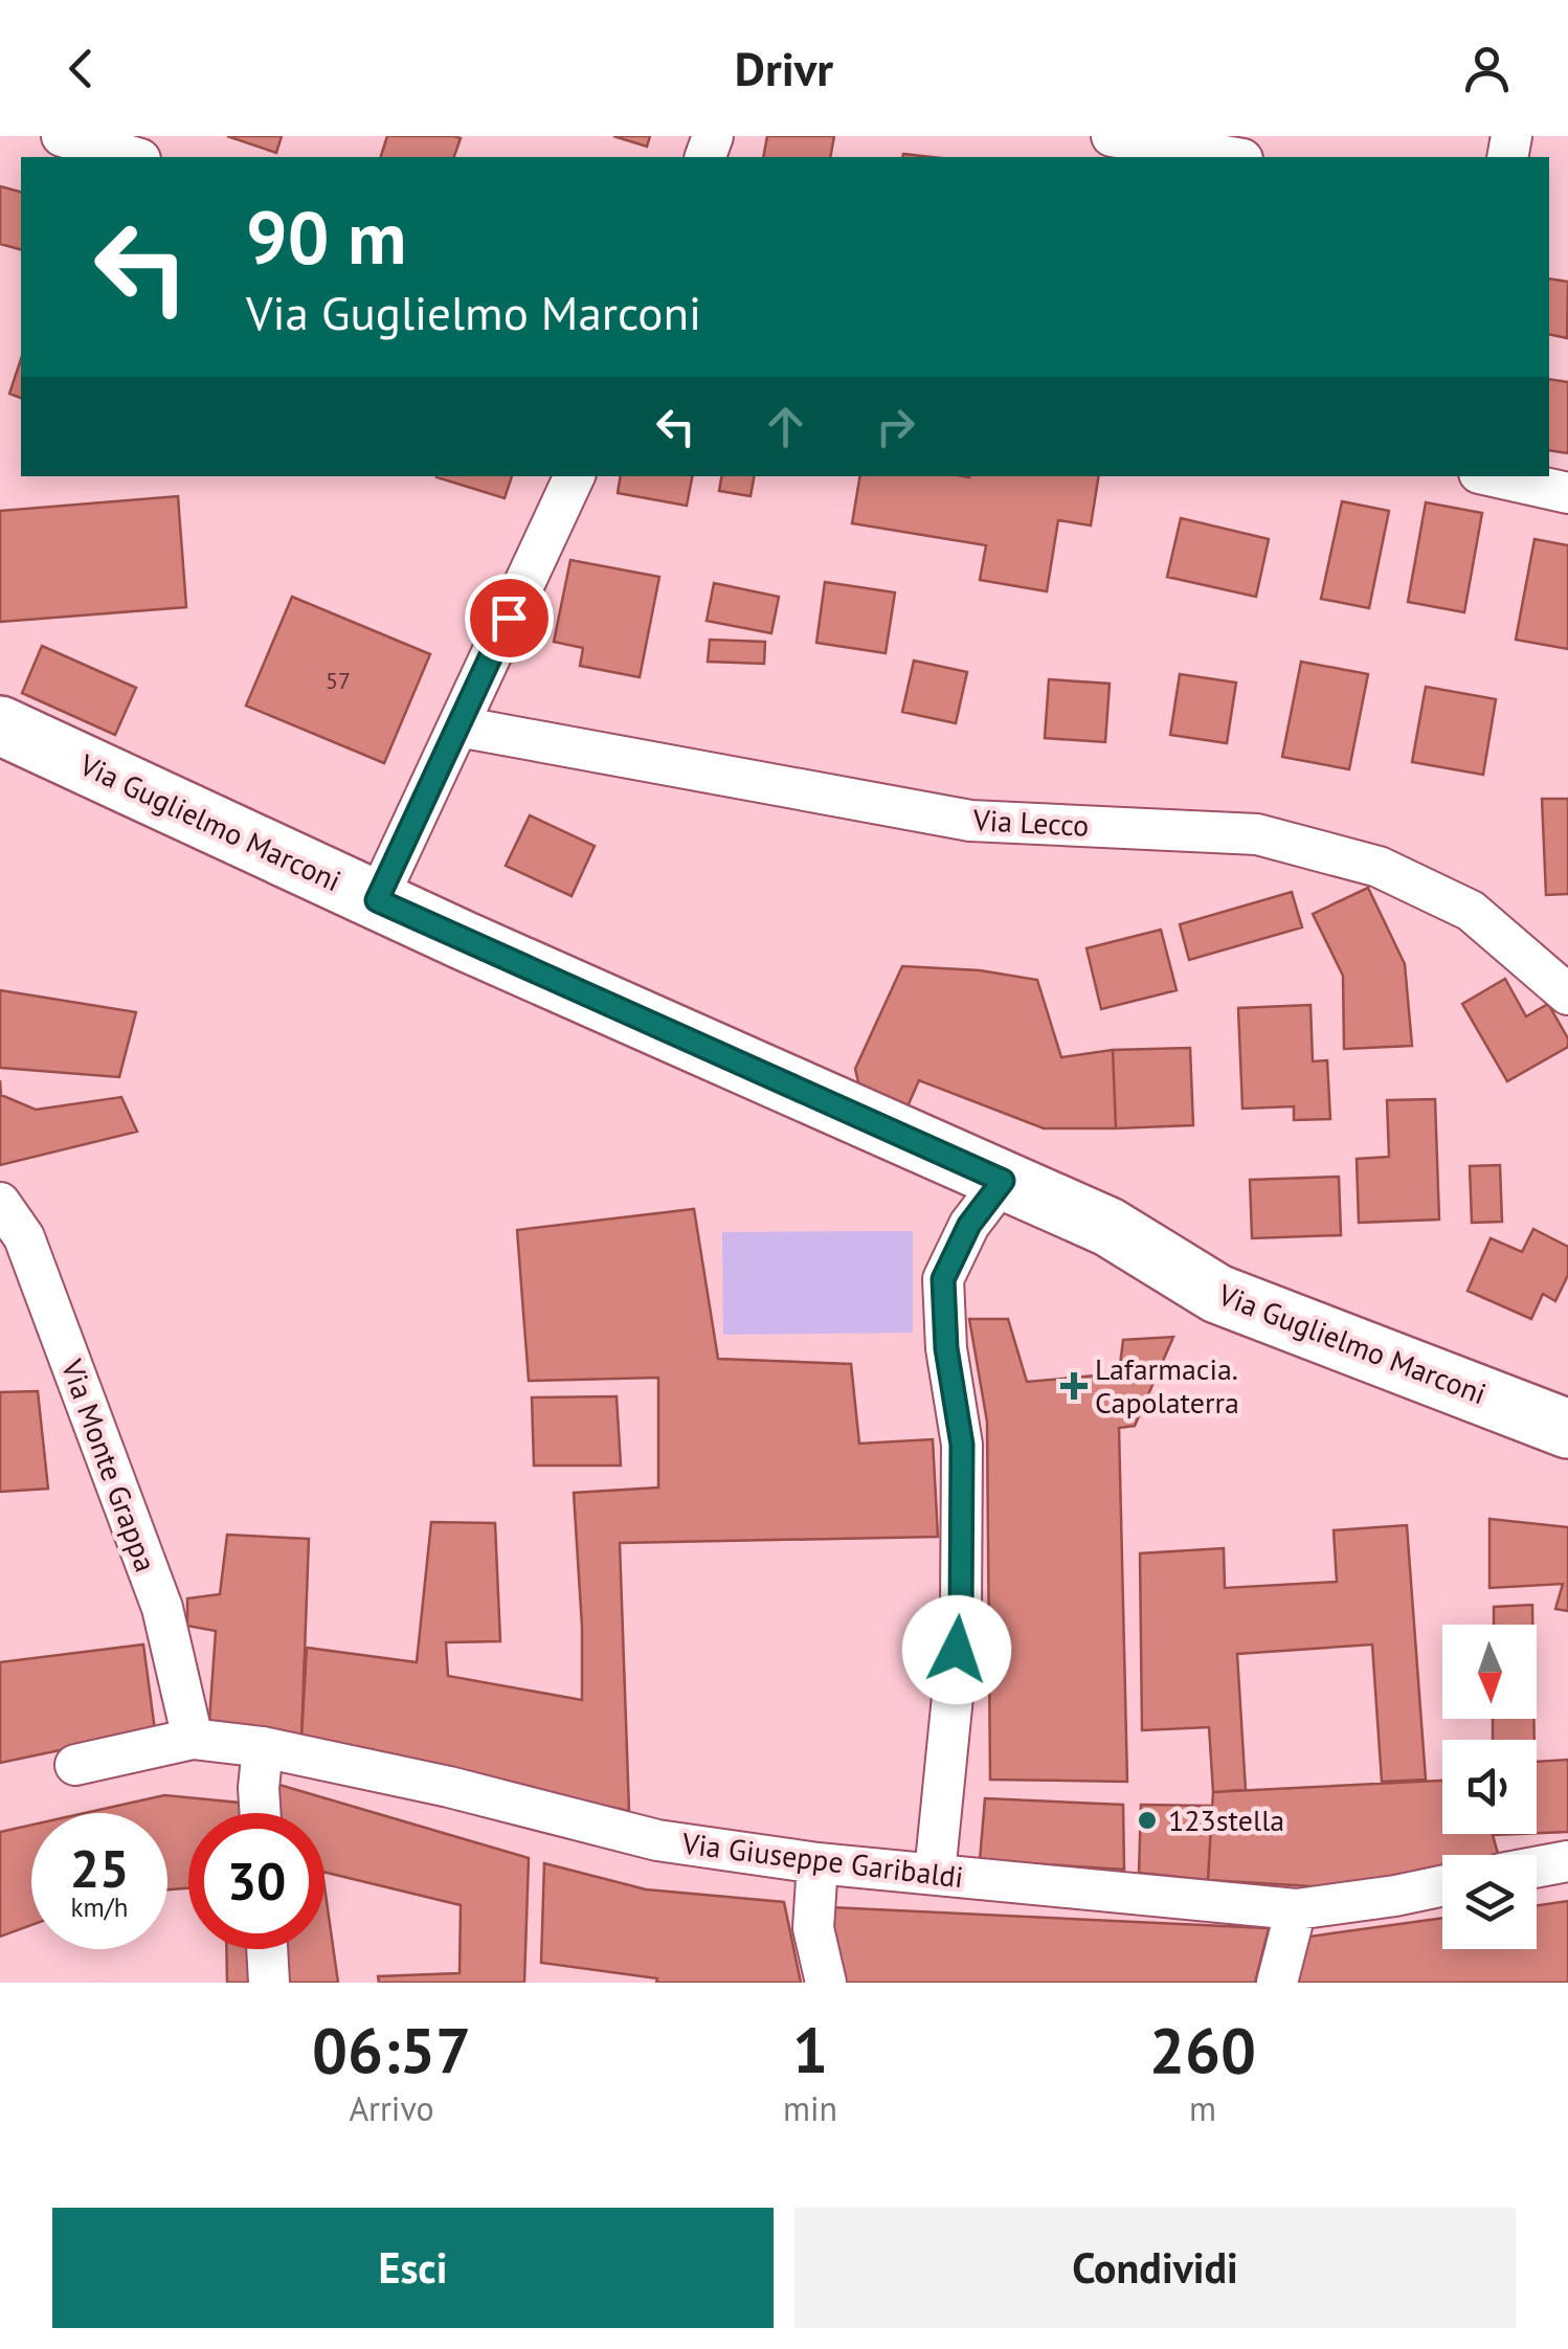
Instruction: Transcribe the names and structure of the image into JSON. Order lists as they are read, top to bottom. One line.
{"streets":{"main road":["Via Guglielmo Marconi"],"street":["Via Lecco","Via Monte Grappa","Via Giuseppe Garibaldi"]},"crossings":[["Via Monte Grappa","Via Giuseppe Garibaldi"]],"places":{"health":["Lafarmacia. Capolaterra"],"other":["123stella"]},"house_numbers":["57"],"north":"bottom","page":{"header":"Drivr","turn":["90 m","Via Guglielmo Marconi"],"speed":"25 km/h","limit":"30","eta":["06:57","Arrivo","1","min","260","m"],"buttons":["Esci","Condividi"]}}
